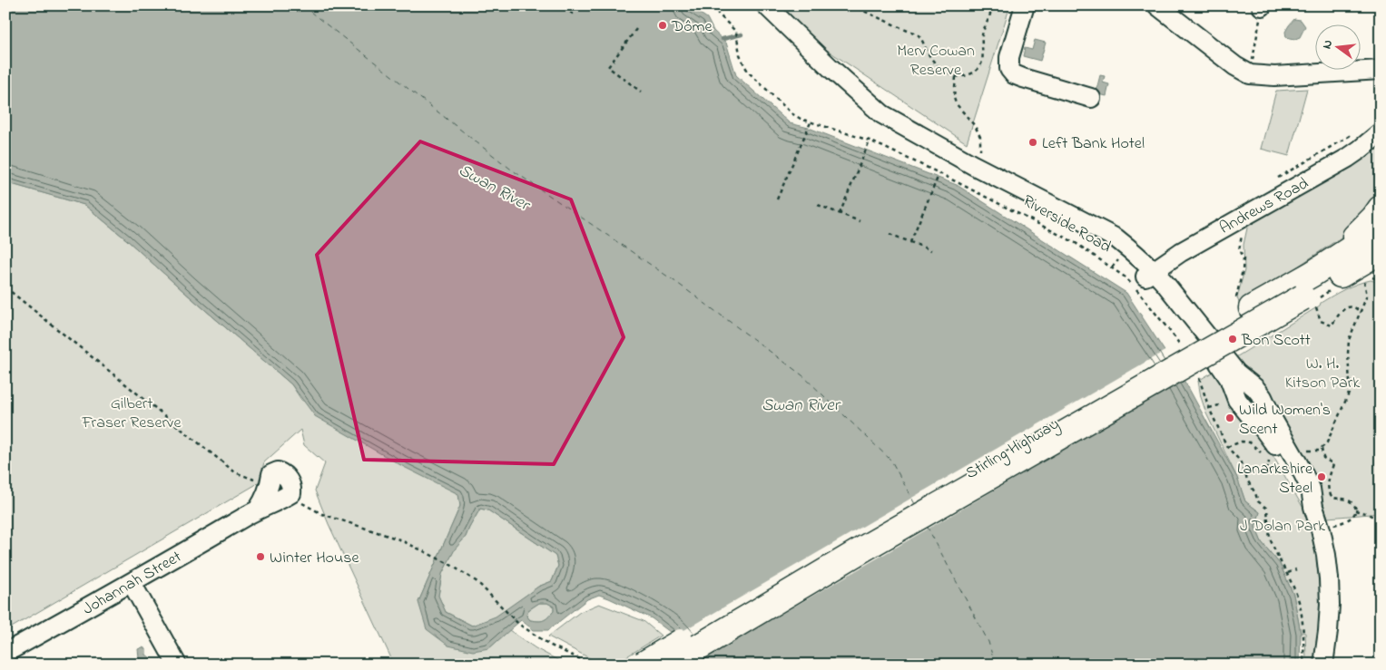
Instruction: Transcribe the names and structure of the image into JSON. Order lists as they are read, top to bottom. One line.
{"streets":{"highway":["Stirling Highway"],"street":["Andrews Road","Riverside Road","Johannah Street"]},"crossings":[["Andrews Road","Riverside Road"]],"water":["Swan River"],"parks":["Merv Cowan Reserve","W. H. Kitson Park","Gilbert Fraser Reserve","J Dolan Park"],"places":["Dôme","Left Bank Hotel","Bon Scott","Wild Women's Scent","Lanarkshire Steel","Winter House"],"north":"left"}
